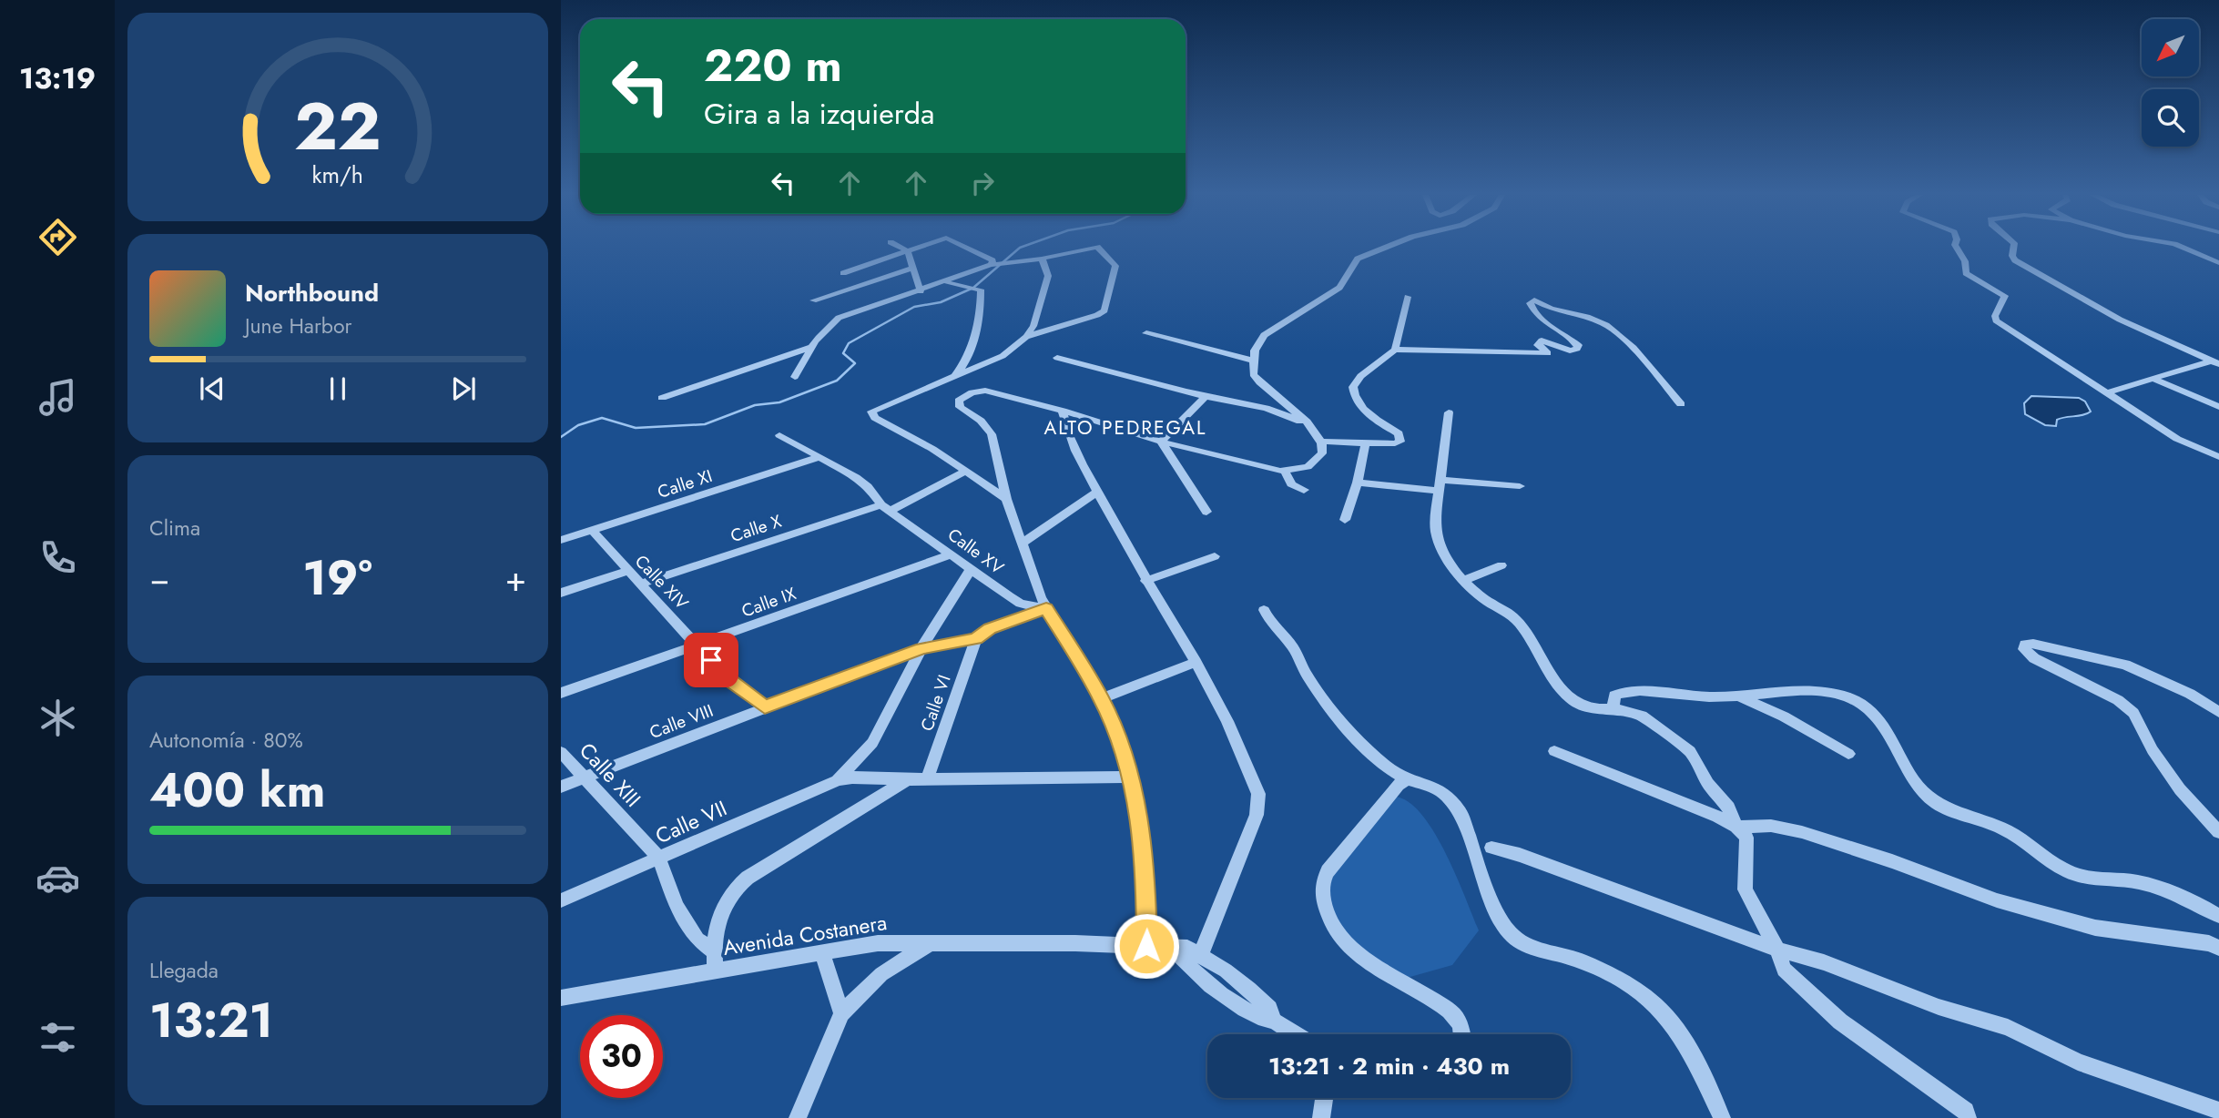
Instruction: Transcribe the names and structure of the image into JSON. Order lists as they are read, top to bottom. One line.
{"streets":{"street":["Calle XI","Calle X","Calle XV","Calle XIV","Calle IX","Calle VI","Calle VIII","Calle XIII","Calle VII","Avenida Costanera"]},"crossings":[["Calle XI","Calle XV"],["Calle XI","Calle XIV"],["Calle X","Calle XV"],["Calle X","Calle XIV"],["Calle XV","Calle IX"],["Calle XV","Calle VIII"],["Calle XIV","Calle IX"],["Calle XIV","Calle VIII"],["Calle VI","Calle VIII"],["Calle VIII","Calle XIII"],["Calle XIII","Calle VII"]],"districts":["ALTO PEDREGAL"],"north":"bottom left","page":{"tabs":"13:19","turn":["220 m","Gira a la izquierda"],"song":["Northbound","June Harbor"],"tile":["Clima",["Autonomía · 80%","400 km"],["Llegada","13:21"]],"heat":["−","19°","+"],"limit":"30","trip":"13:21 · 2 min · 430 m","gauge":["22","km/h"]}}
